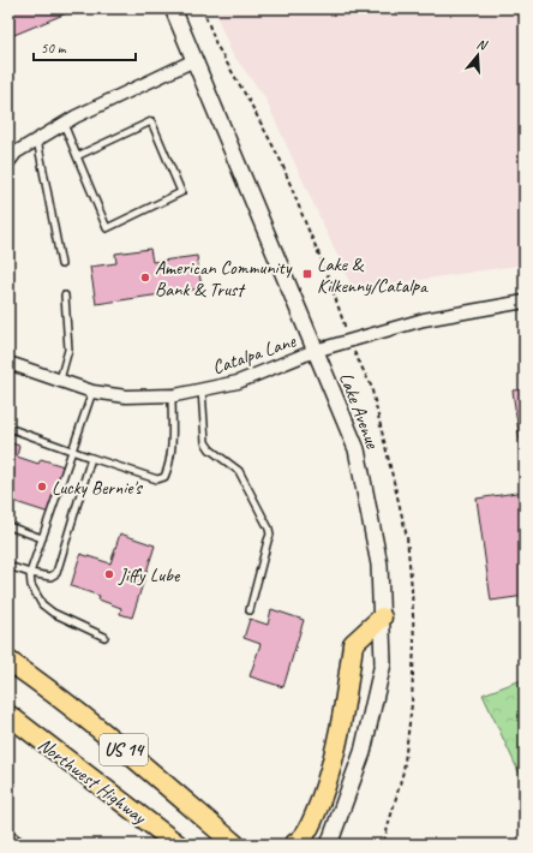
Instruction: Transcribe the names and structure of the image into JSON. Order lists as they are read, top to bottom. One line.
{"streets":{"main road":["US 14","Northwest Highway"],"street":["Catalpa Lane","Lake Avenue"]},"crossings":[["Catalpa Lane","Lake Avenue"]],"places":{"transit":["Lake & Kilkenny/Catalpa"],"other":["American Community Bank & Trust","Lucky Bernie's","Jiffy Lube"]},"scale_bar":"50 m","north":"top"}
